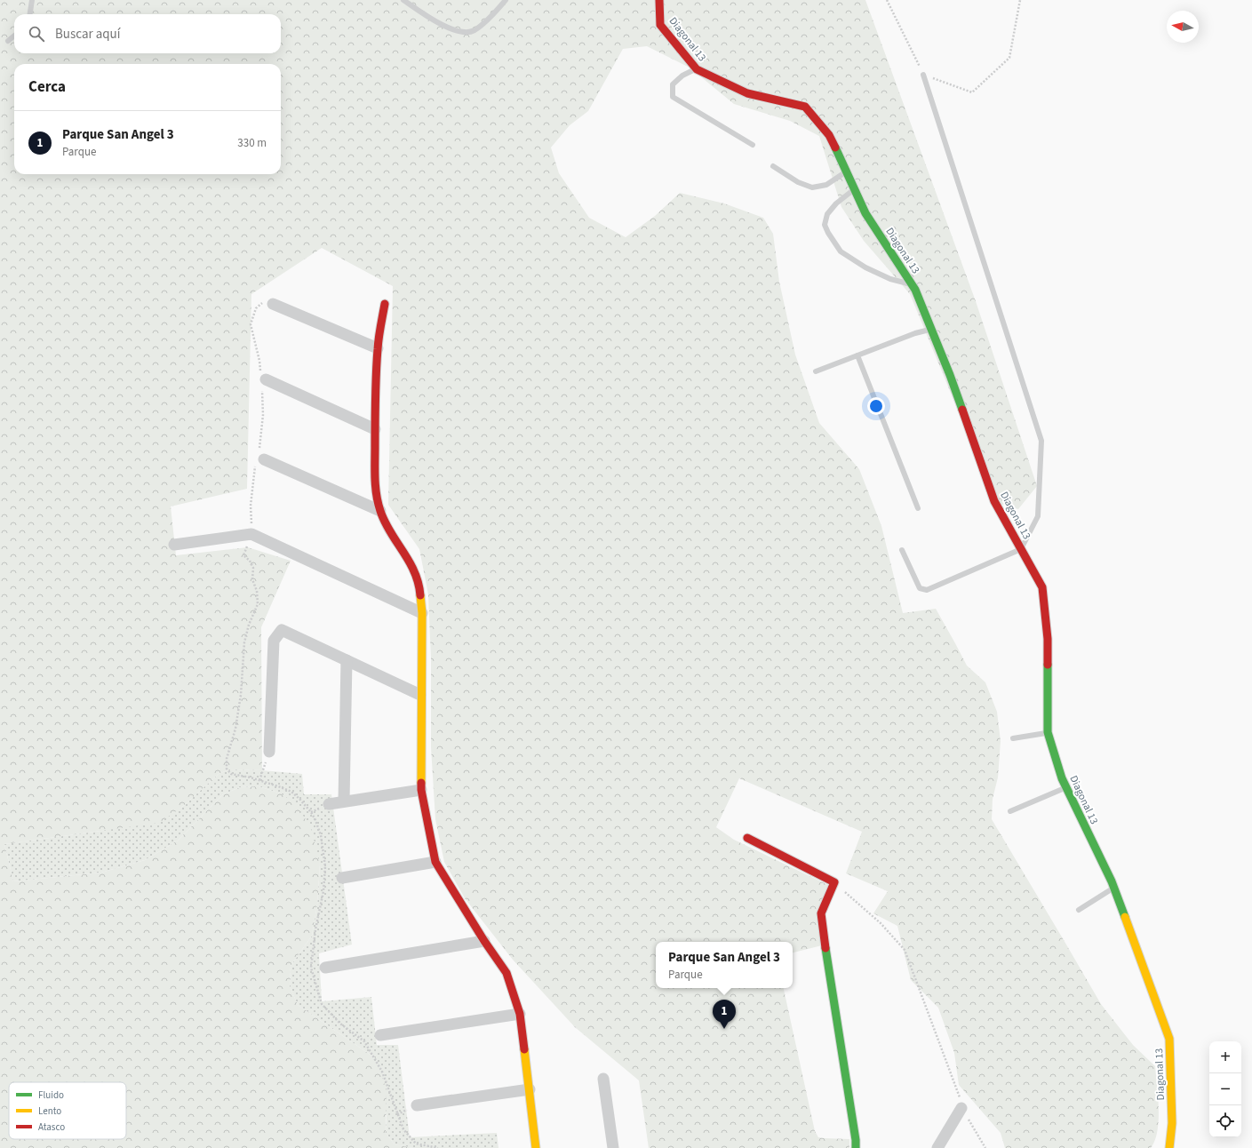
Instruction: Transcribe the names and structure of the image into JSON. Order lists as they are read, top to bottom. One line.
{"streets":{"street":["Diagonal 13"]},"legend":["Fluido","Lento","Atasco"],"north":"left","page":{"search":"Buscar aquí","heading":"Cerca","list":[{"mark":"1","name":"Parque San Angel 3","note":"Parque","value":"330 m"}],"popup":["Parque San Angel 3","Parque"],"pins":"1","map_buttons":["+","−"]}}
